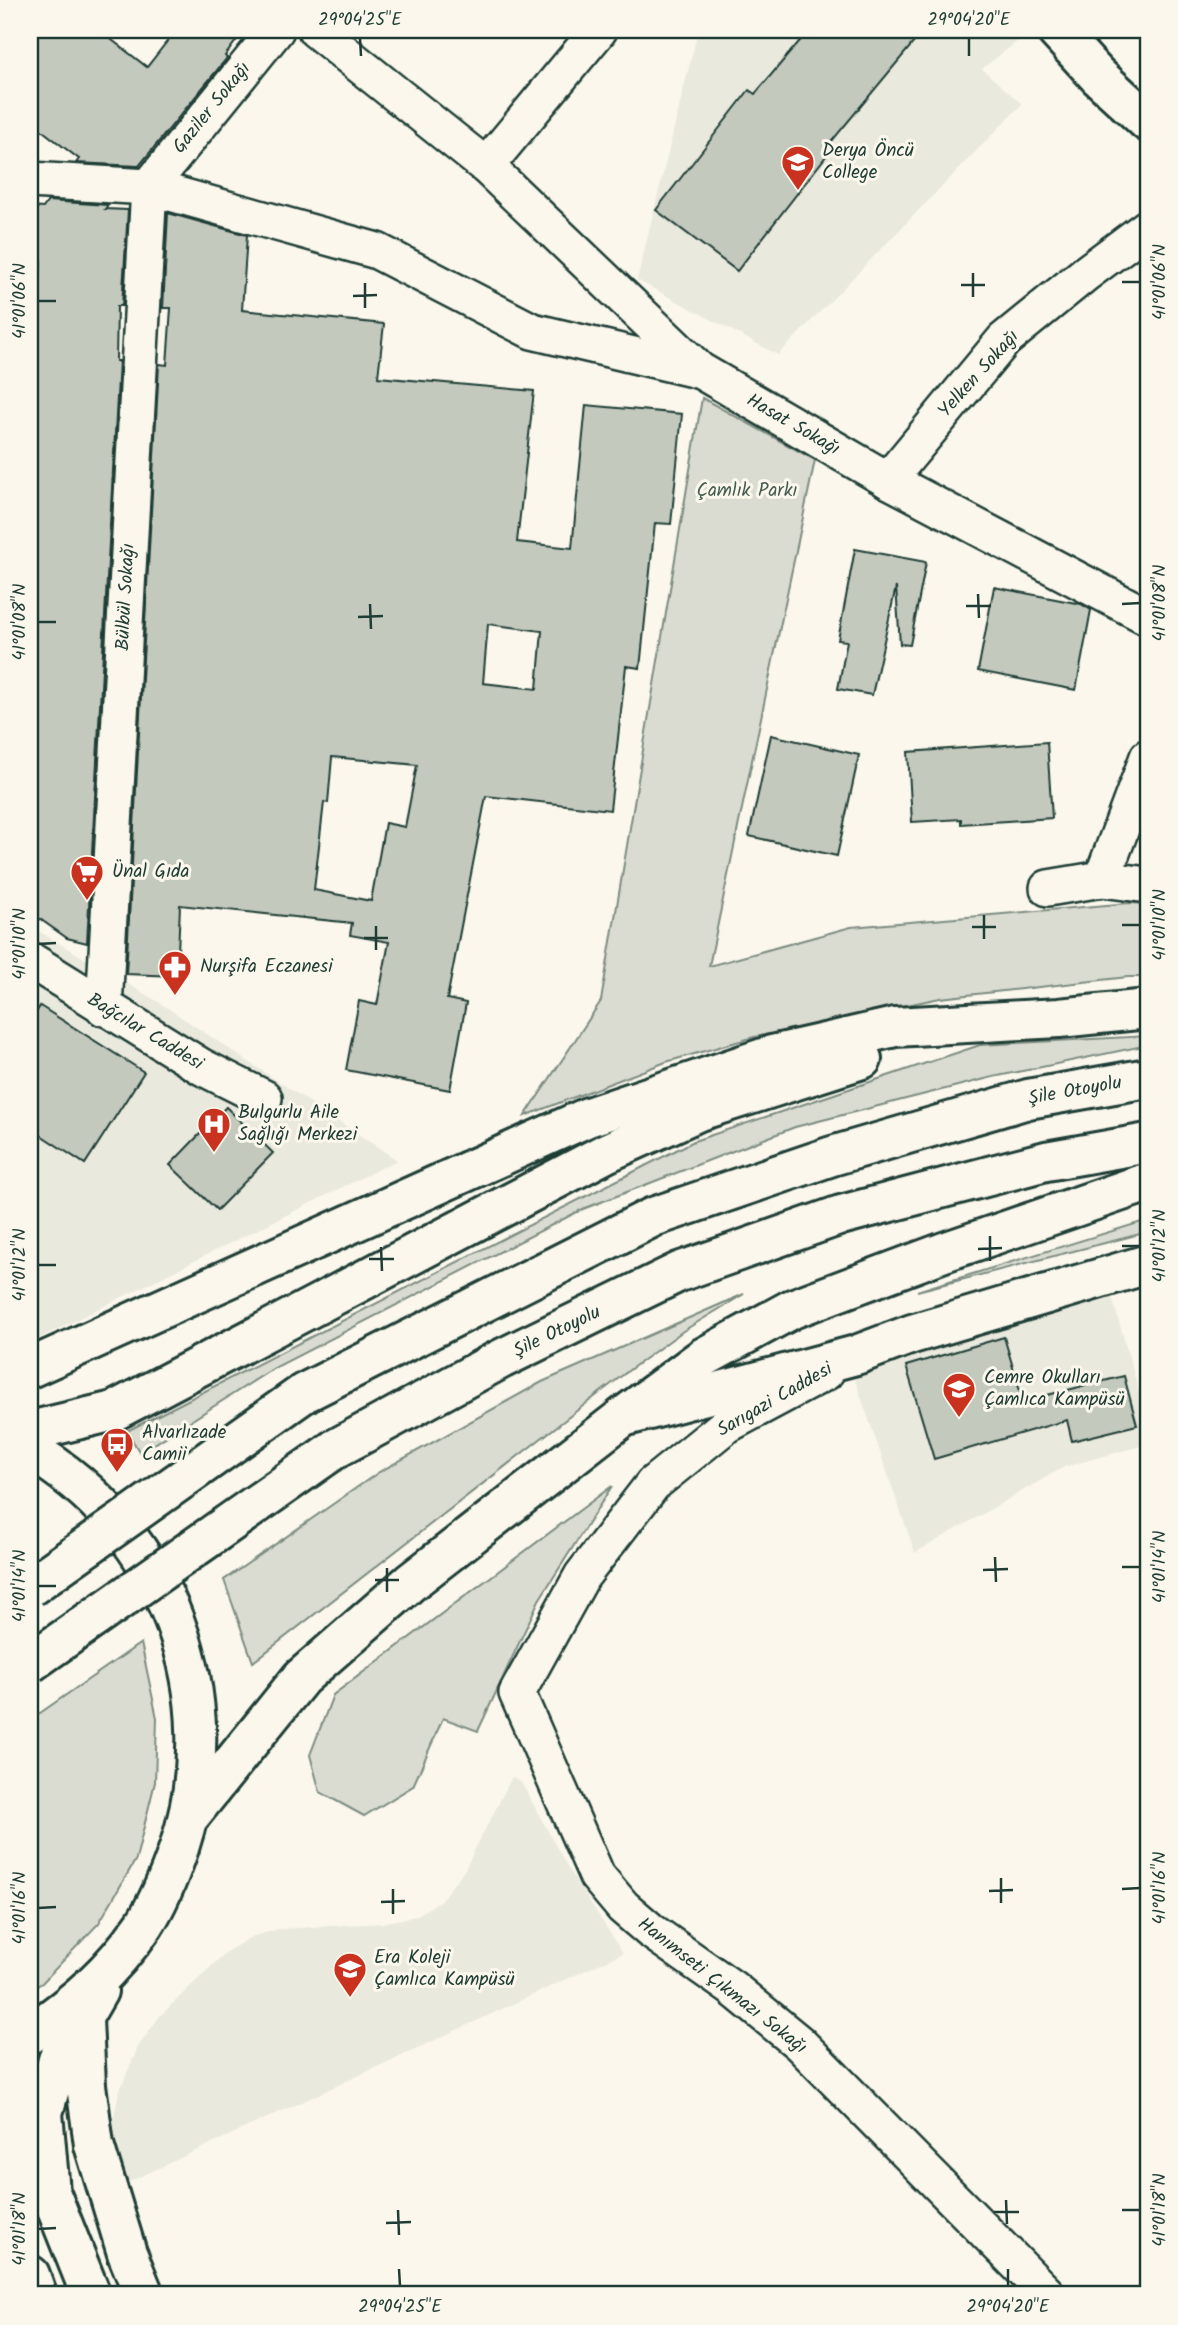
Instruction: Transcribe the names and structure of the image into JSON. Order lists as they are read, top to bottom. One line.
{"streets":{"main road":["Şile Otoyolu","Sarıgazi Caddesi"],"street":["Gaziler Sokağı","Yelken Sokağı","Hasat Sokağı","Bülbül Sokağı","Bağcılar Caddesi","Hanımseti Çıkmazı Sokağı"]},"crossings":[["Gaziler Sokağı","Bülbül Sokağı"],["Yelken Sokağı","Hasat Sokağı"],["Bülbül Sokağı","Bağcılar Caddesi"],["Sarıgazi Caddesi","Hanımseti Çıkmazı Sokağı"]],"parks":["Çamlık Parkı"],"places":{"school or university":["Derya Öncü College","Cemre Okulları Çamlıca Kampüsü","Era Koleji Çamlıca Kampüsü"],"supermarket":["Ünal Gıda"],"pharmacy":["Nurşifa Eczanesi"],"hospital":["Bulgurlu Aile Sağlığı Merkezi"],"bus stop":["Alvarlızade Camii"]},"coordinates":["29°04'25\"E","29°04'20\"E","41°01'06\"N","41°01'08\"N","41°01'10\"N","41°01'12\"N","41°01'14\"N","41°01'16\"N","41°01'18\"N"]}
